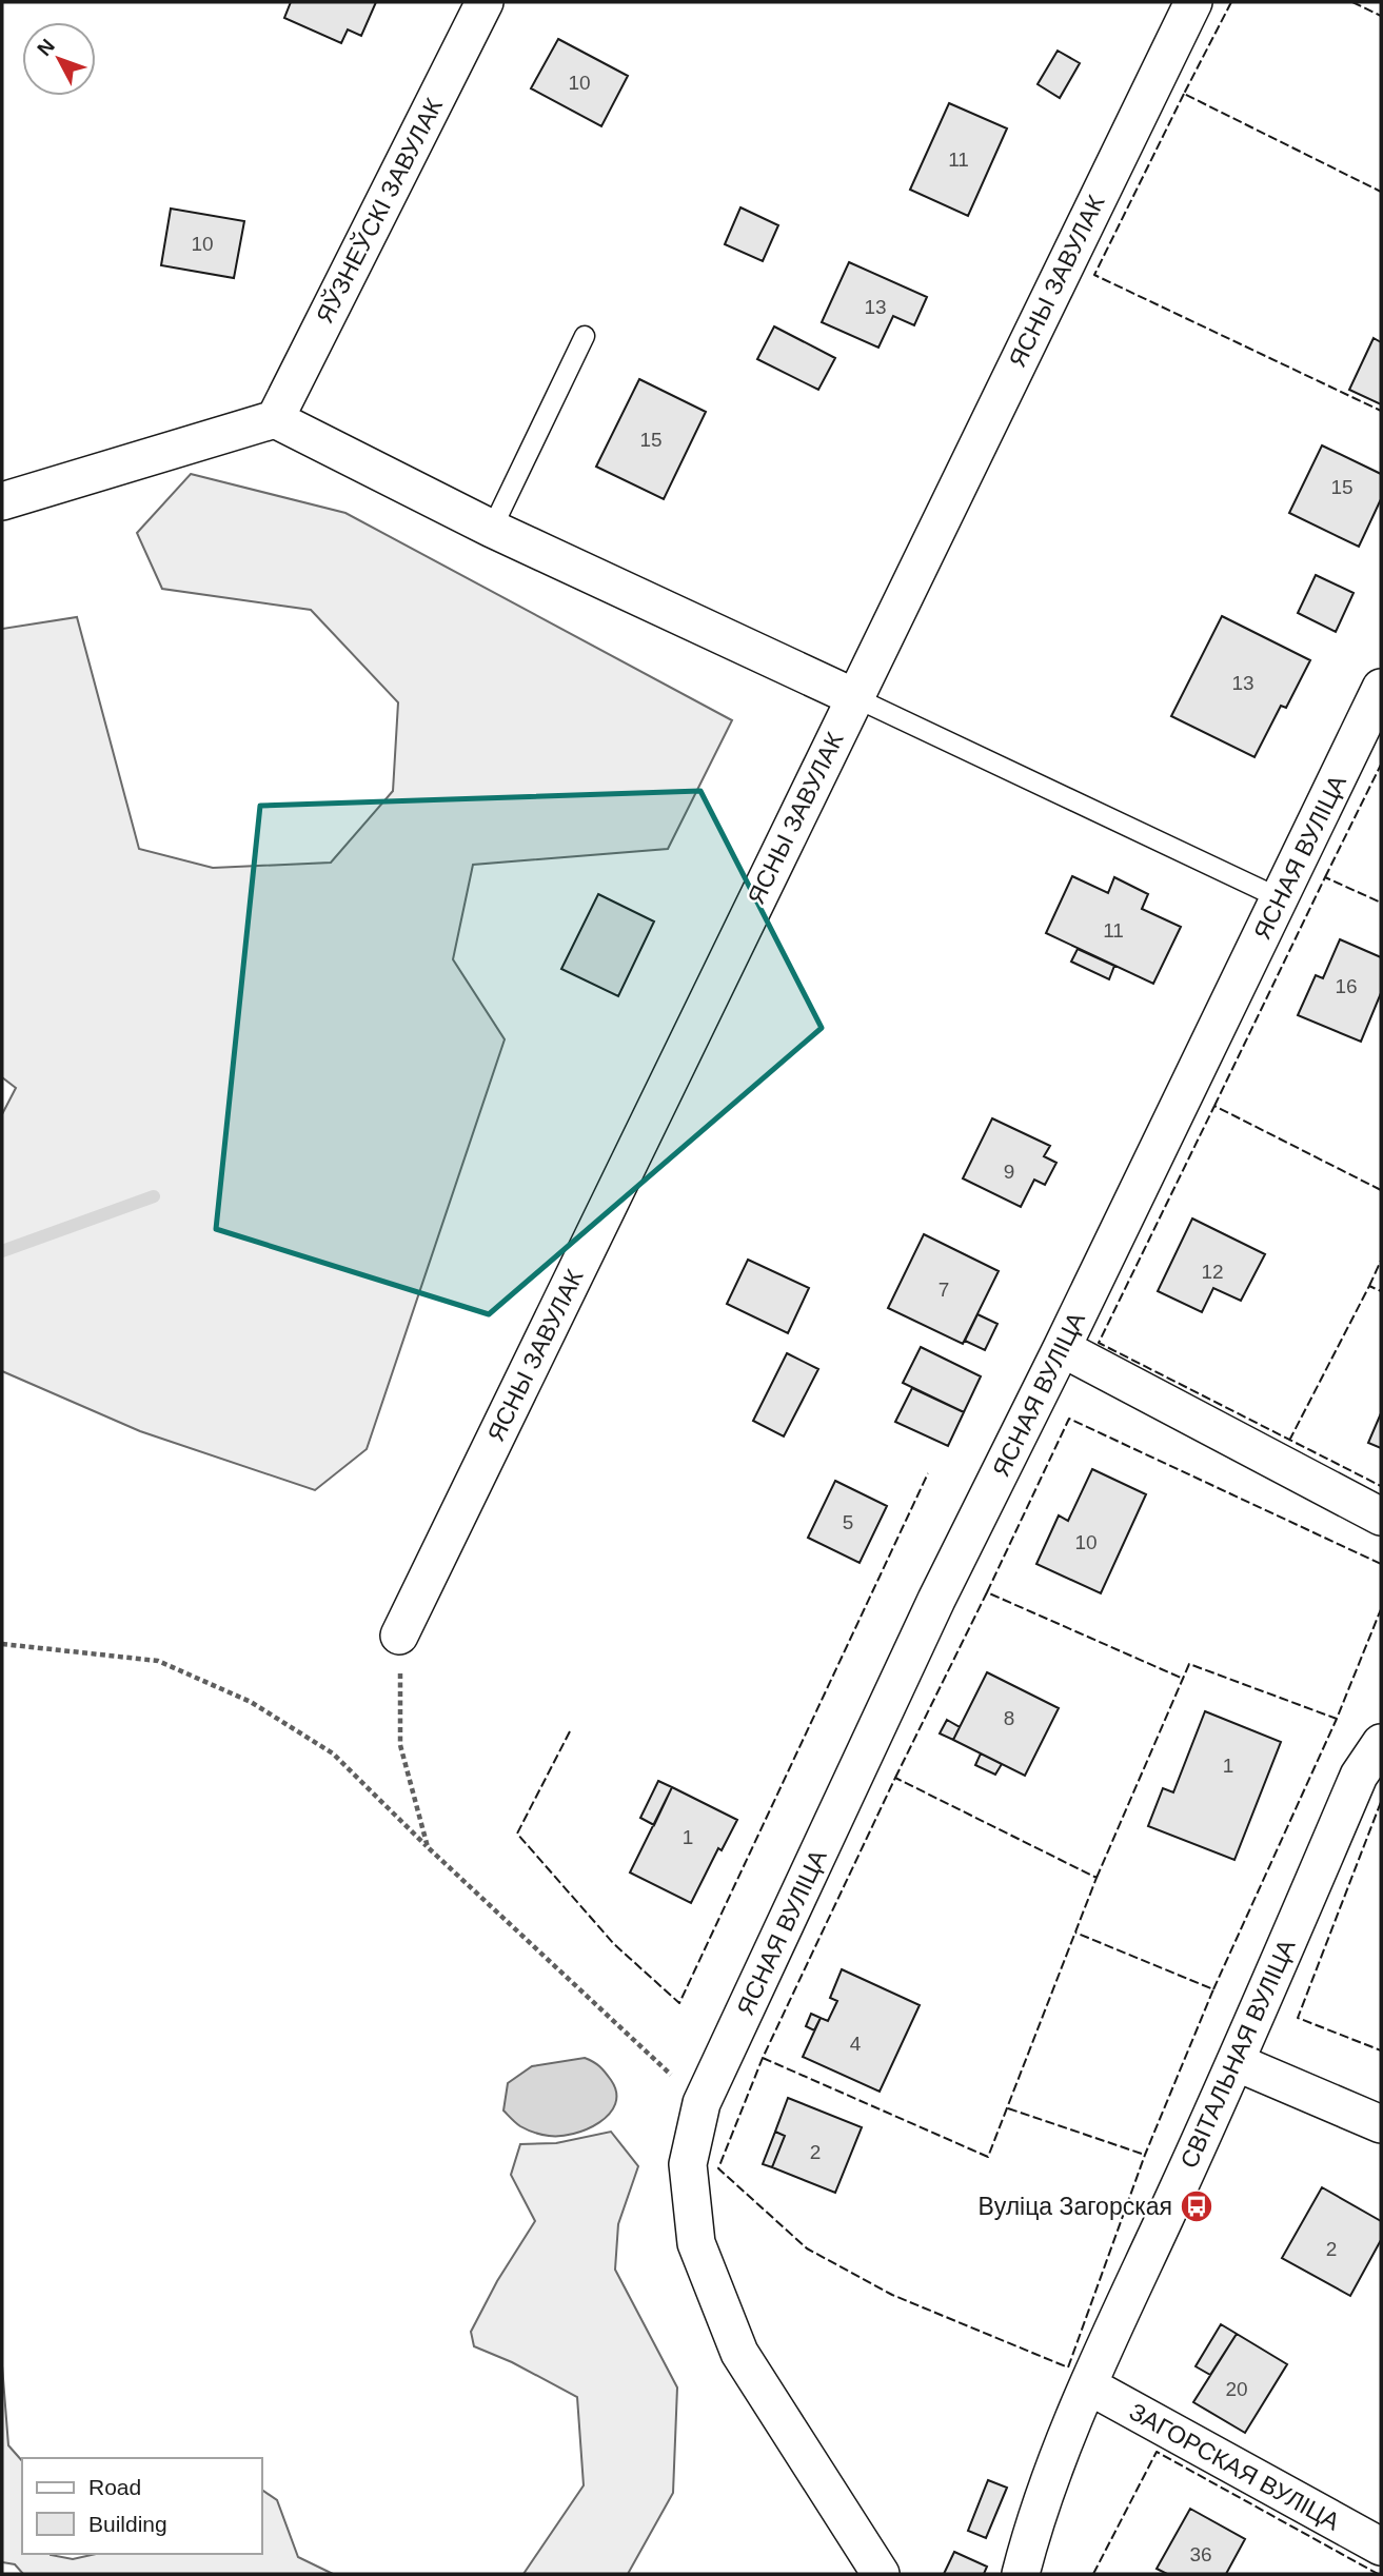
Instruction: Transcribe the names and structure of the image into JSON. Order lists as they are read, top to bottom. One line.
{"streets":{"street":["ЯЎЗНЕЎСКІ ЗАВУЛАК","ЯСНЫ ЗАВУЛАК","ЯСНАЯ ВУЛІЦА","СВІТАЛЬНАЯ ВУЛІЦА","ЗАГОРСКАЯ ВУЛІЦА"]},"crossings":[["СВІТАЛЬНАЯ ВУЛІЦА","ЗАГОРСКАЯ ВУЛІЦА"]],"places":{"bus stop":["Вуліца Загорская"]},"house_numbers":["10","11","10","13","15","15","13","11","16","9","12","7","5","10","8","1","1","4","2","2","20","36"],"legend":["Road","Building"],"north":"top left"}
